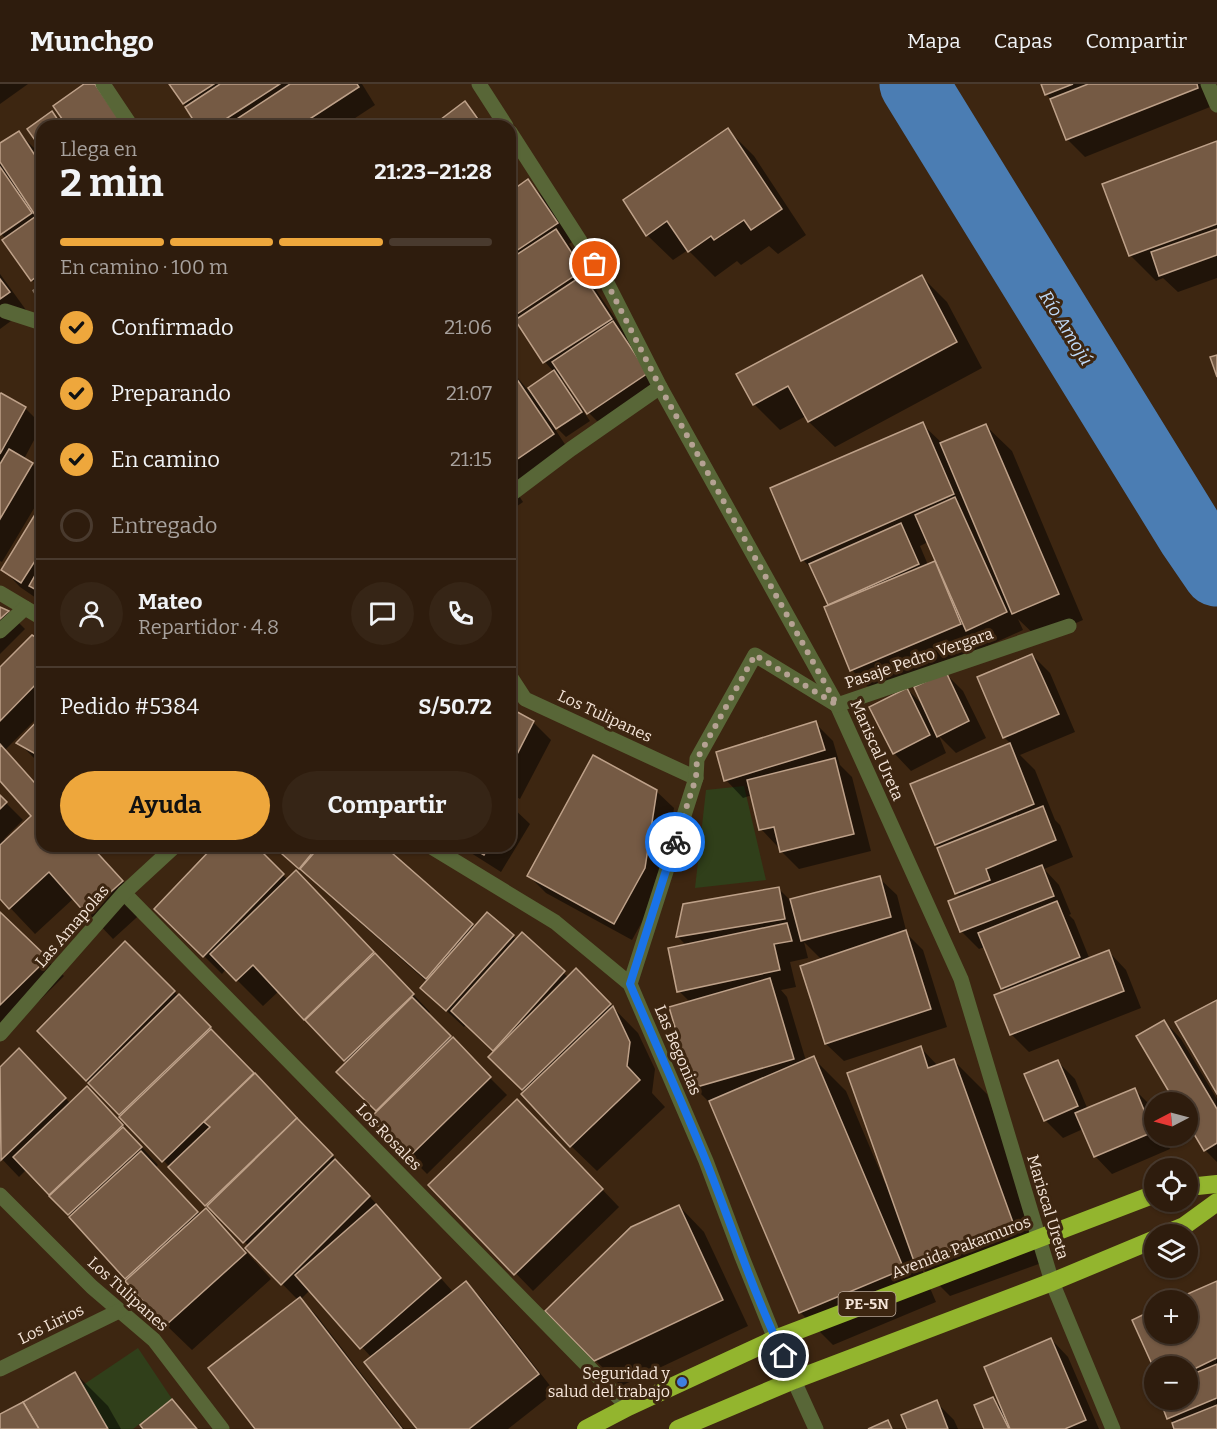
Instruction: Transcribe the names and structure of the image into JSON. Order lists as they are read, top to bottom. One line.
{"streets":{"highway":["Avenida Pakamuros","PE-5N"],"street":["Pasaje Pedro Vergara","Los Tulipanes","Mariscal Ureta","Las Amapolas","Las Begonias","Los Rosales","Los Lirios"]},"crossings":[["Pasaje Pedro Vergara","Los Tulipanes"],["Pasaje Pedro Vergara","Mariscal Ureta"],["Los Tulipanes","Los Lirios"],["Mariscal Ureta","Avenida Pakamuros"],["Mariscal Ureta","PE-5N"],["Las Amapolas","Los Rosales"],["Las Begonias","Avenida Pakamuros"],["Las Begonias","PE-5N"],["Los Rosales","Avenida Pakamuros"]],"water":["Río Amojú"],"places":["Seguridad y salud del trabajo"],"north":"left","page":{"header":"Munchgo","nav":["Mapa","Capas","Compartir"],"heading":["2 min","Llega en","21:23–21:28"],"panel":["Mateo","Repartidor · 4.8","Pedido #5384","S/50.72"],"bar":"En camino · 100 m","list":[["Confirmado","21:06"],["Preparando","21:07"],["En camino","21:15"],"Entregado"],"buttons":["Ayuda","Compartir"],"map_buttons":["+","−"]}}
